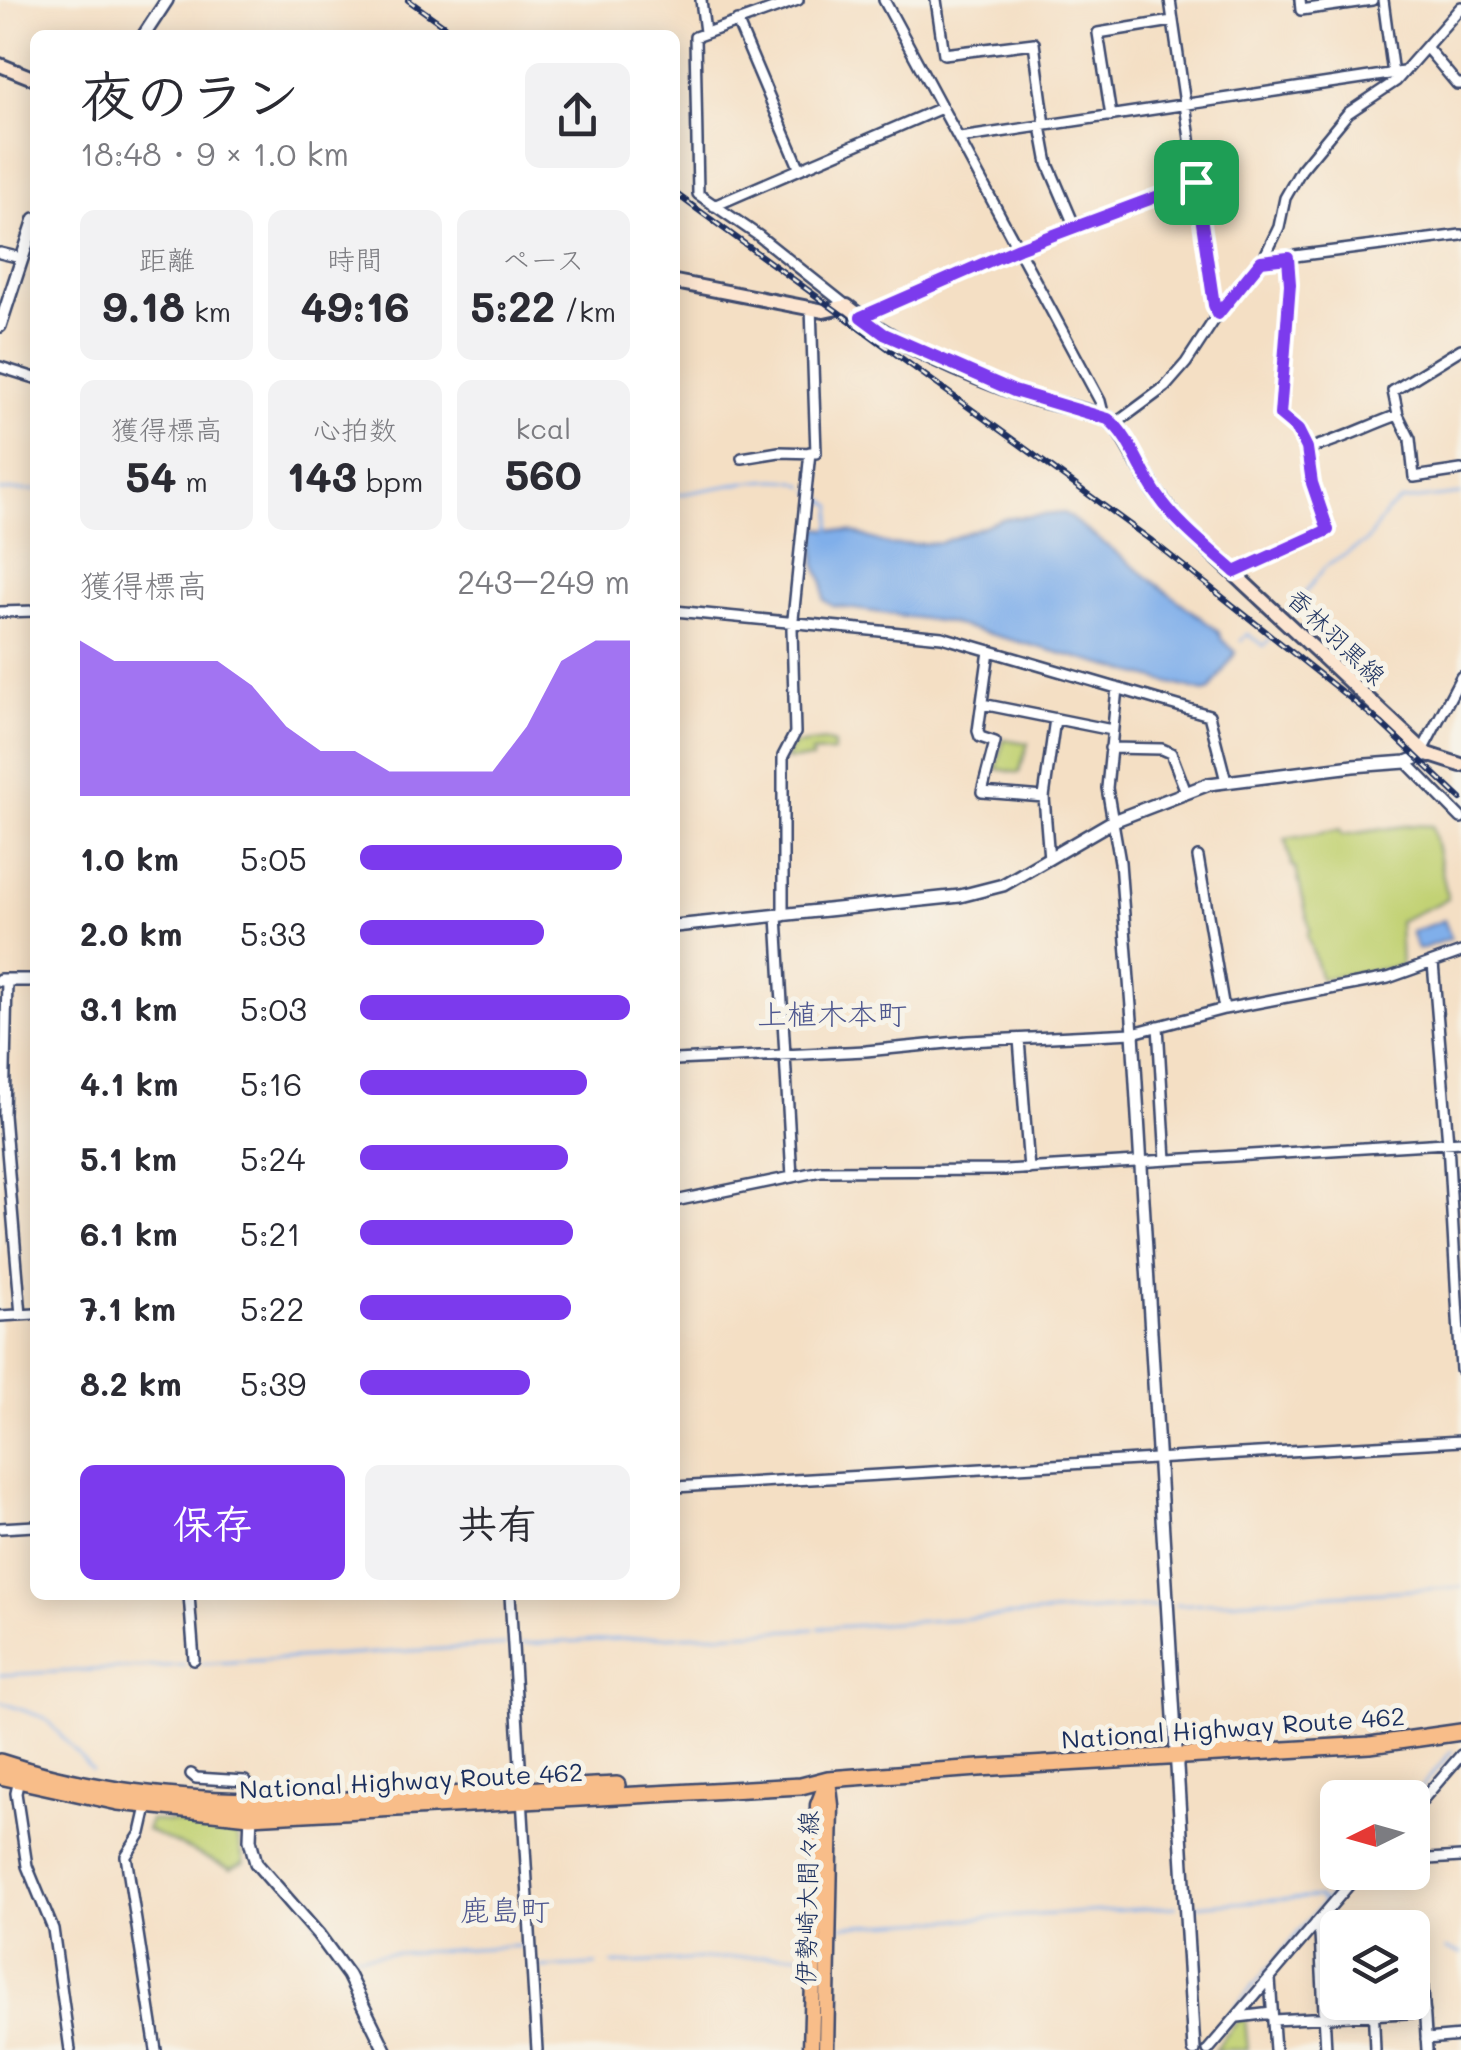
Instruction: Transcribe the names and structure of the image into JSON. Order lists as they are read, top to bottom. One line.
{"streets":{"highway":["National Highway Route 462"],"main road":["香林羽黒線","伊勢崎大間々線"]},"crossings":[["National Highway Route 462","伊勢崎大間々線"]],"districts":["上植木本町","鹿島町"],"north":"left","page":{"heading":["夜のラン","18:48 · 9 × 1.0 km"],"stats":[["距離","9.18 km"],["時間","49:16"],["ペース","5:22 /km"],["獲得標高","54 m"],["心拍数","143 bpm"],["kcal","560"]],"chart":["獲得標高","243–249 m"],"list":[{"name":"1.0 km","note":"5:05"},{"name":"2.0 km","note":"5:33"},{"name":"3.1 km","note":"5:03"},{"name":"4.1 km","note":"5:16"},{"name":"5.1 km","note":"5:24"},{"name":"6.1 km","note":"5:21"},{"name":"7.1 km","note":"5:22"},{"name":"8.2 km","note":"5:39"}],"buttons":["保存","共有"]}}
